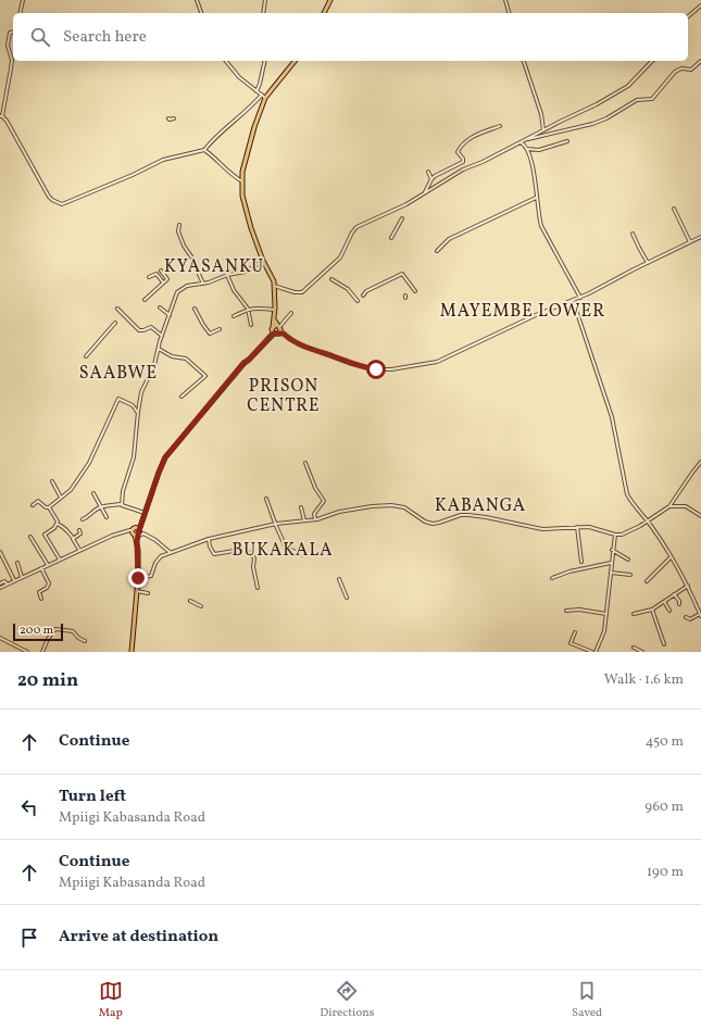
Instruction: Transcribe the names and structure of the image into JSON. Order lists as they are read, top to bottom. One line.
{"districts":["KYASANKU","MAYEMBE LOWER","SAABWE","PRISON CENTRE","KABANGA","BUKAKALA"],"scale_bar":"200 m","page":{"search":"Search here","scale":"200 m","heading":["20 min","Walk · 1.6 km"],"list":[["Continue","450 m"],["Turn left","Mpiigi Kabasanda Road","960 m"],["Continue","Mpiigi Kabasanda Road","190 m"],"Arrive at destination"],"nav":["Map","Directions","Saved"]}}
